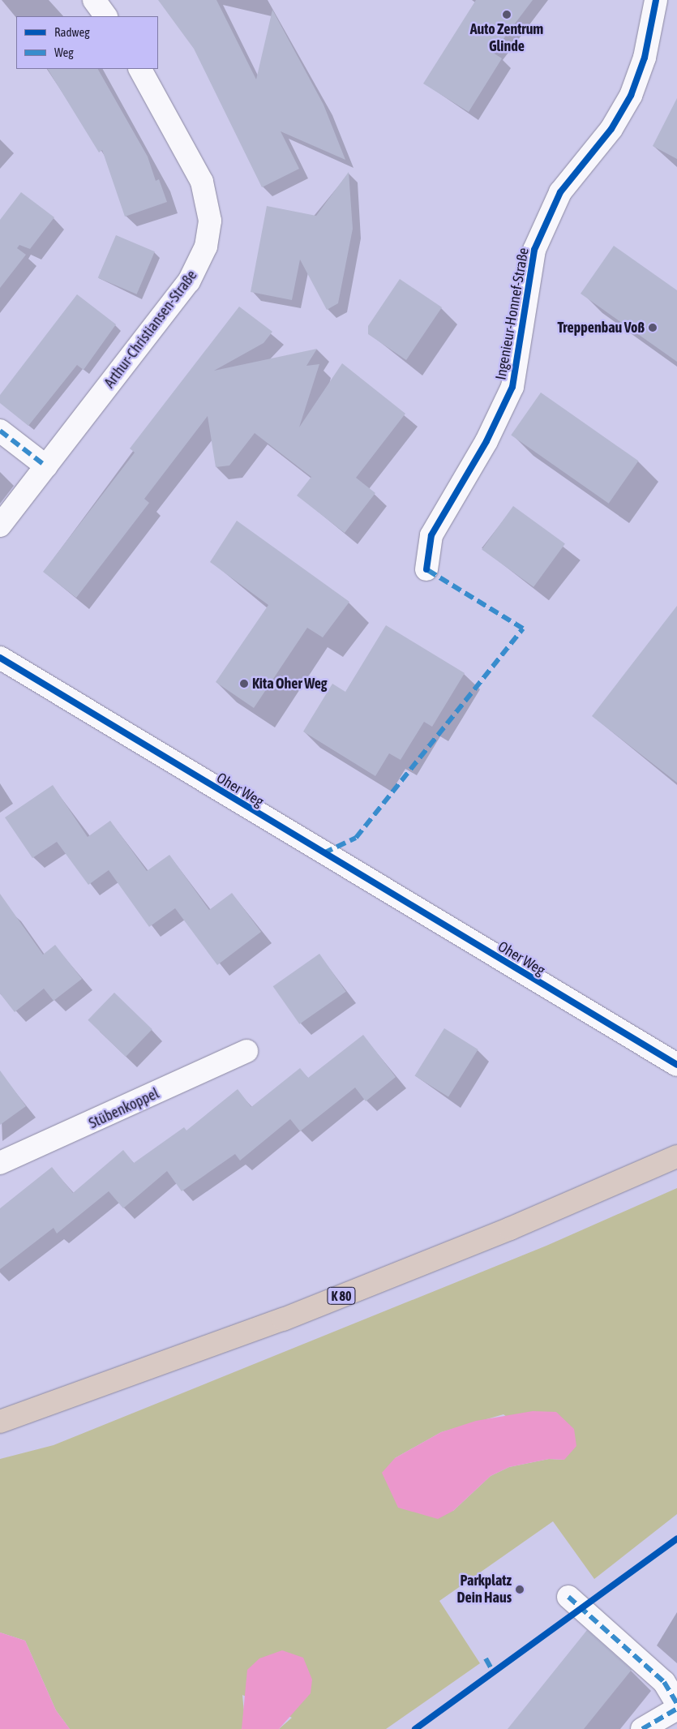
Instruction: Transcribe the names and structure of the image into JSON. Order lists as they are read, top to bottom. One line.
{"streets":{"highway":["K 80"],"street":["Ingenieur-Honnef-Straße","Arthur-Christiansen-Straße","Oher Weg","Stübenkoppel"]},"places":["Auto Zentrum Glinde","Treppenbau Voß","Kita Oher Weg","Parkplatz Dein Haus"],"legend":["Radweg","Weg"]}
